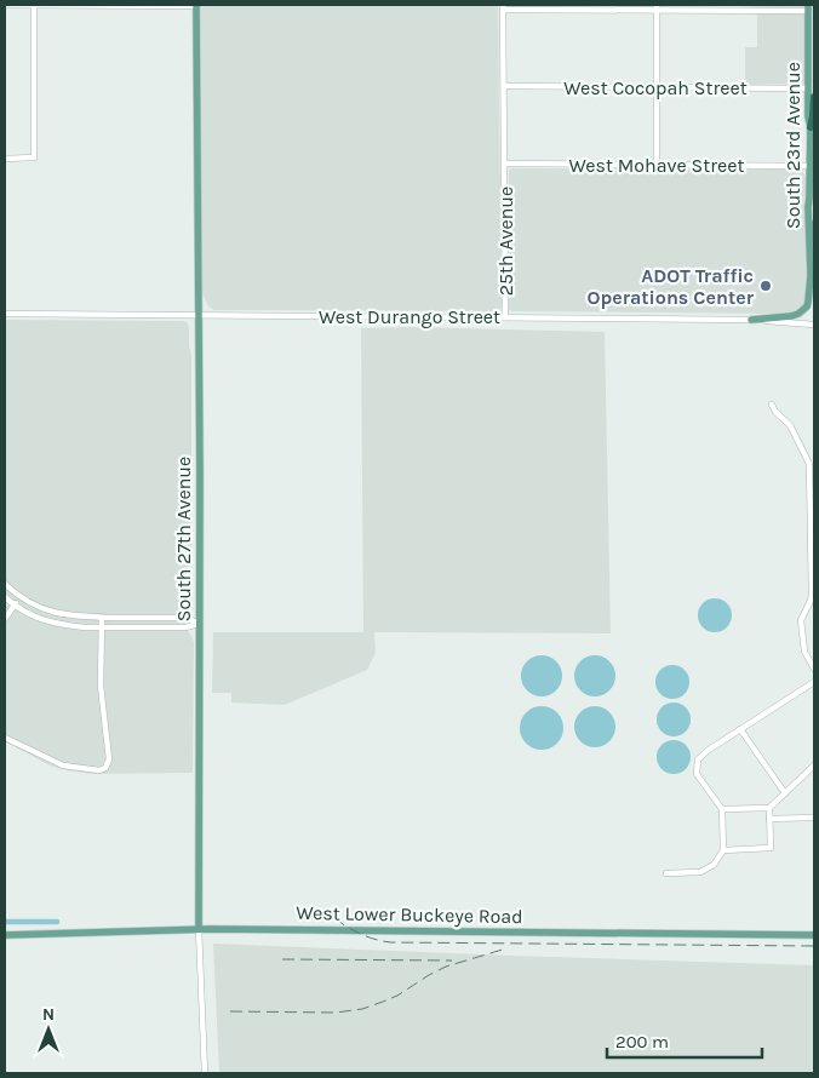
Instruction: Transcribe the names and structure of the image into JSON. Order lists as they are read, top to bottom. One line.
{"streets":{"main road":["South 23rd Avenue","South 27th Avenue","West Lower Buckeye Road"],"street":["West Cocopah Street","West Mohave Street","25th Avenue","West Durango Street"]},"crossings":[["West Cocopah Street","South 23rd Avenue"],["West Cocopah Street","25th Avenue"],["South 23rd Avenue","West Mohave Street"],["West Mohave Street","25th Avenue"],["25th Avenue","West Durango Street"],["West Durango Street","South 27th Avenue"],["South 27th Avenue","West Lower Buckeye Road"]],"places":["ADOT Traffic Operations Center"],"scale_bar":"200 m","north":"top"}
